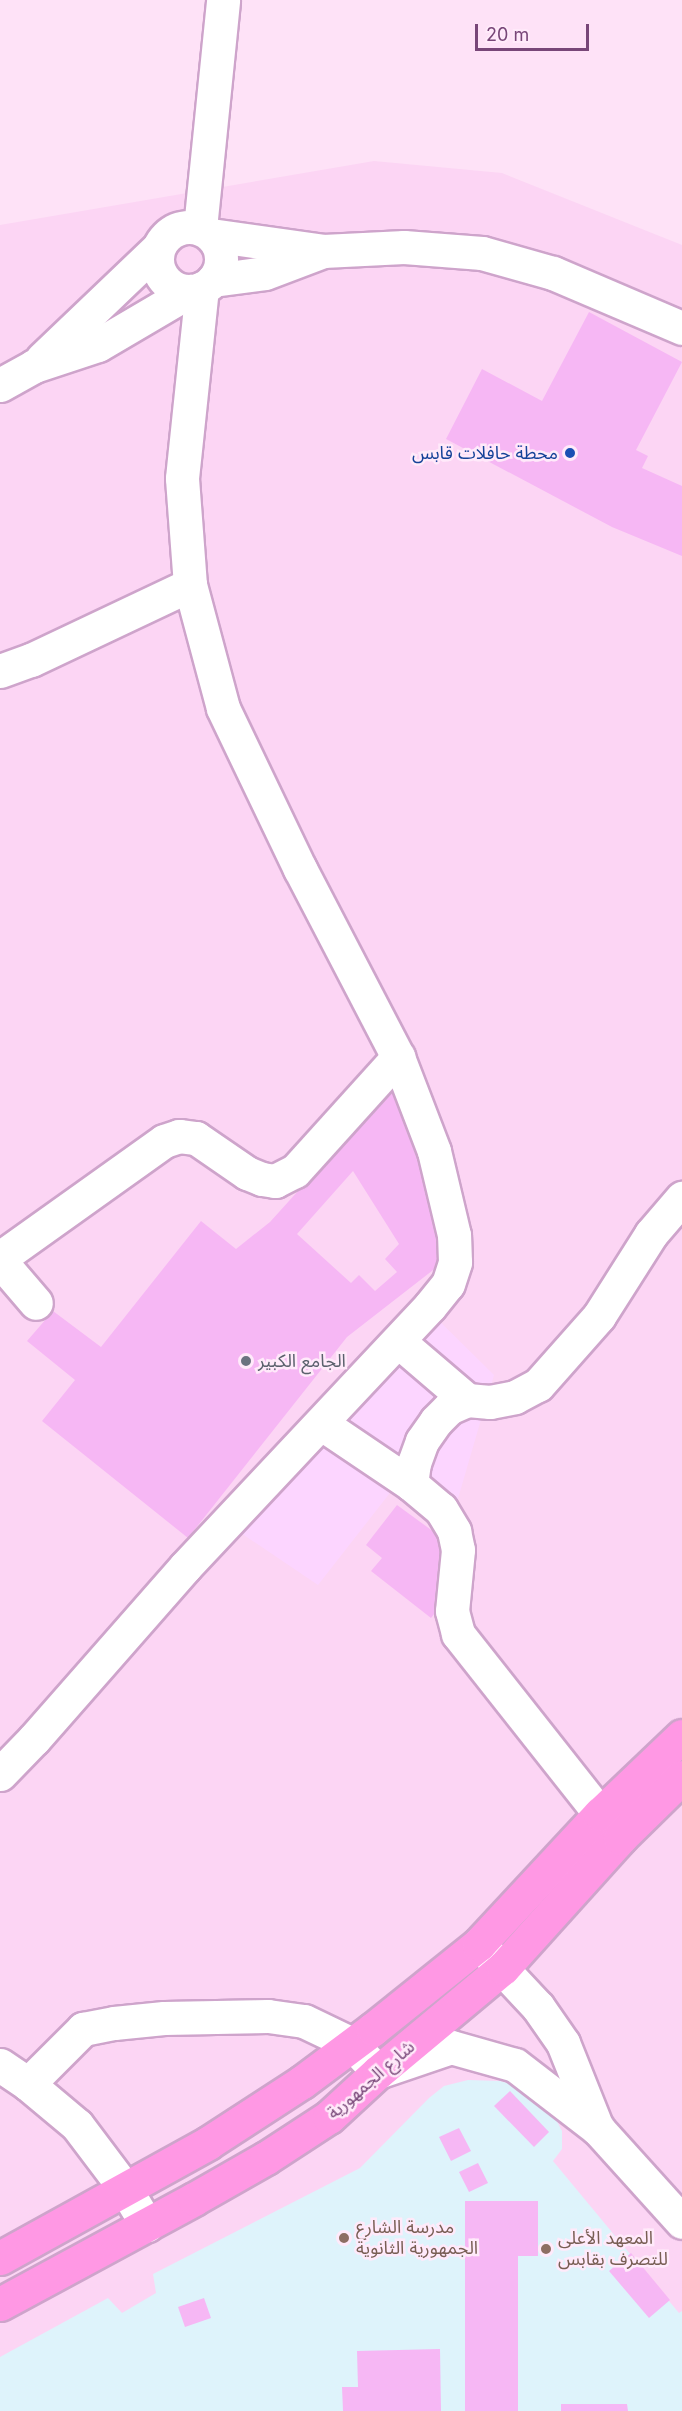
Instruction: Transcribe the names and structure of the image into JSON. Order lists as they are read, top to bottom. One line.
{"streets":{"main road":["شارع الجمهورية"]},"places":["محطة حافلات قابس","الجامع الكبير","مدرسة الشارع الجمهورية الثانوية","المعهد الأعلى للتصرف بقابس"],"scale_bar":"20 m"}
